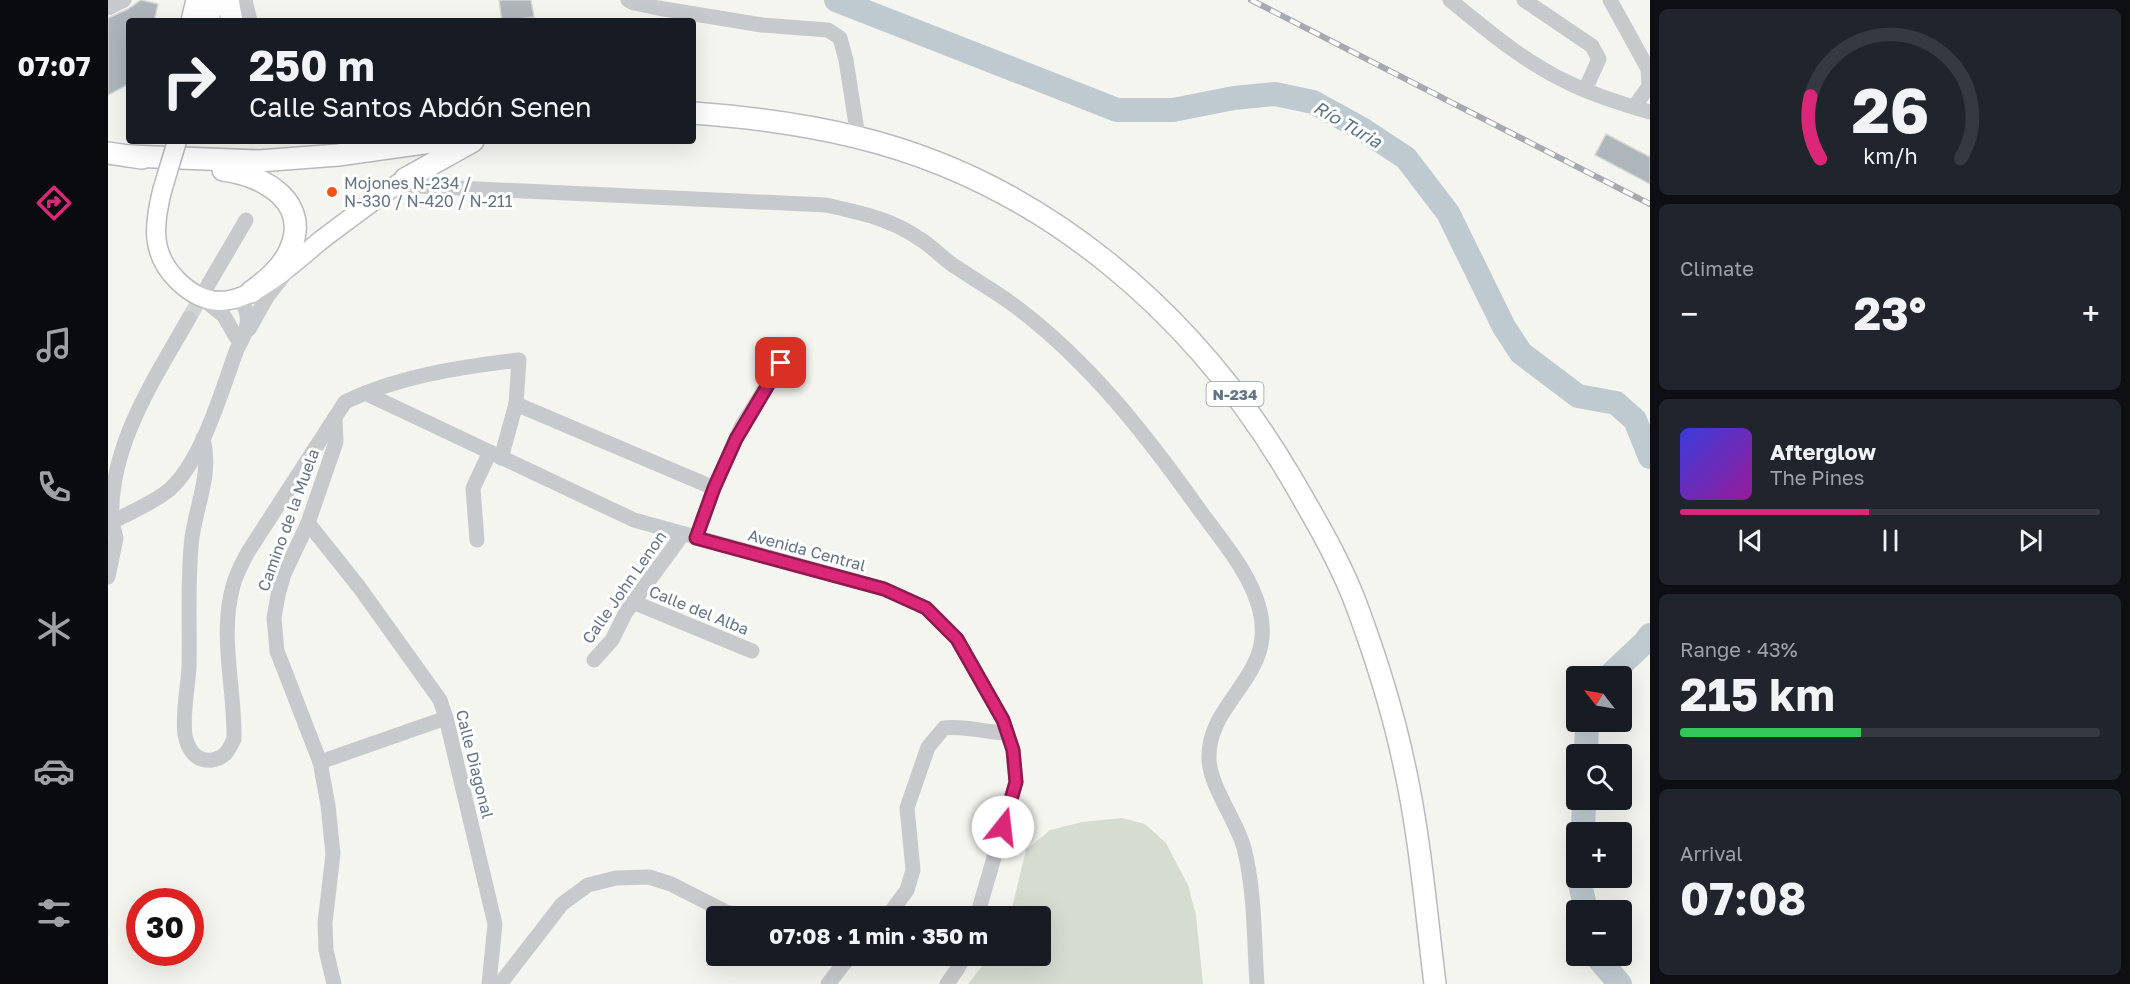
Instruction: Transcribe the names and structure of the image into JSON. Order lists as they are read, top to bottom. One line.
{"streets":{"highway":["N-234"],"street":["Camino de la Muela","Avenida Central","Calle John Lenon","Calle del Alba","Calle Diagonal"]},"crossings":[["Camino de la Muela","Calle Diagonal"],["Avenida Central","Calle John Lenon"],["Calle John Lenon","Calle del Alba"]],"water":["Río Turia"],"places":["Mojones N-234 / N-330 / N-420 / N-211"],"north":"top left","page":{"tabs":"07:07","turn":["250 m","Calle Santos Abdón Senen"],"tile":["Climate",["Range · 43%","215 km"],["Arrival","07:08"]],"heat":["−","23°","+"],"song":["Afterglow","The Pines"],"map_buttons":["+","−"],"limit":"30","trip":"07:08 · 1 min · 350 m","gauge":["26","km/h"]}}
